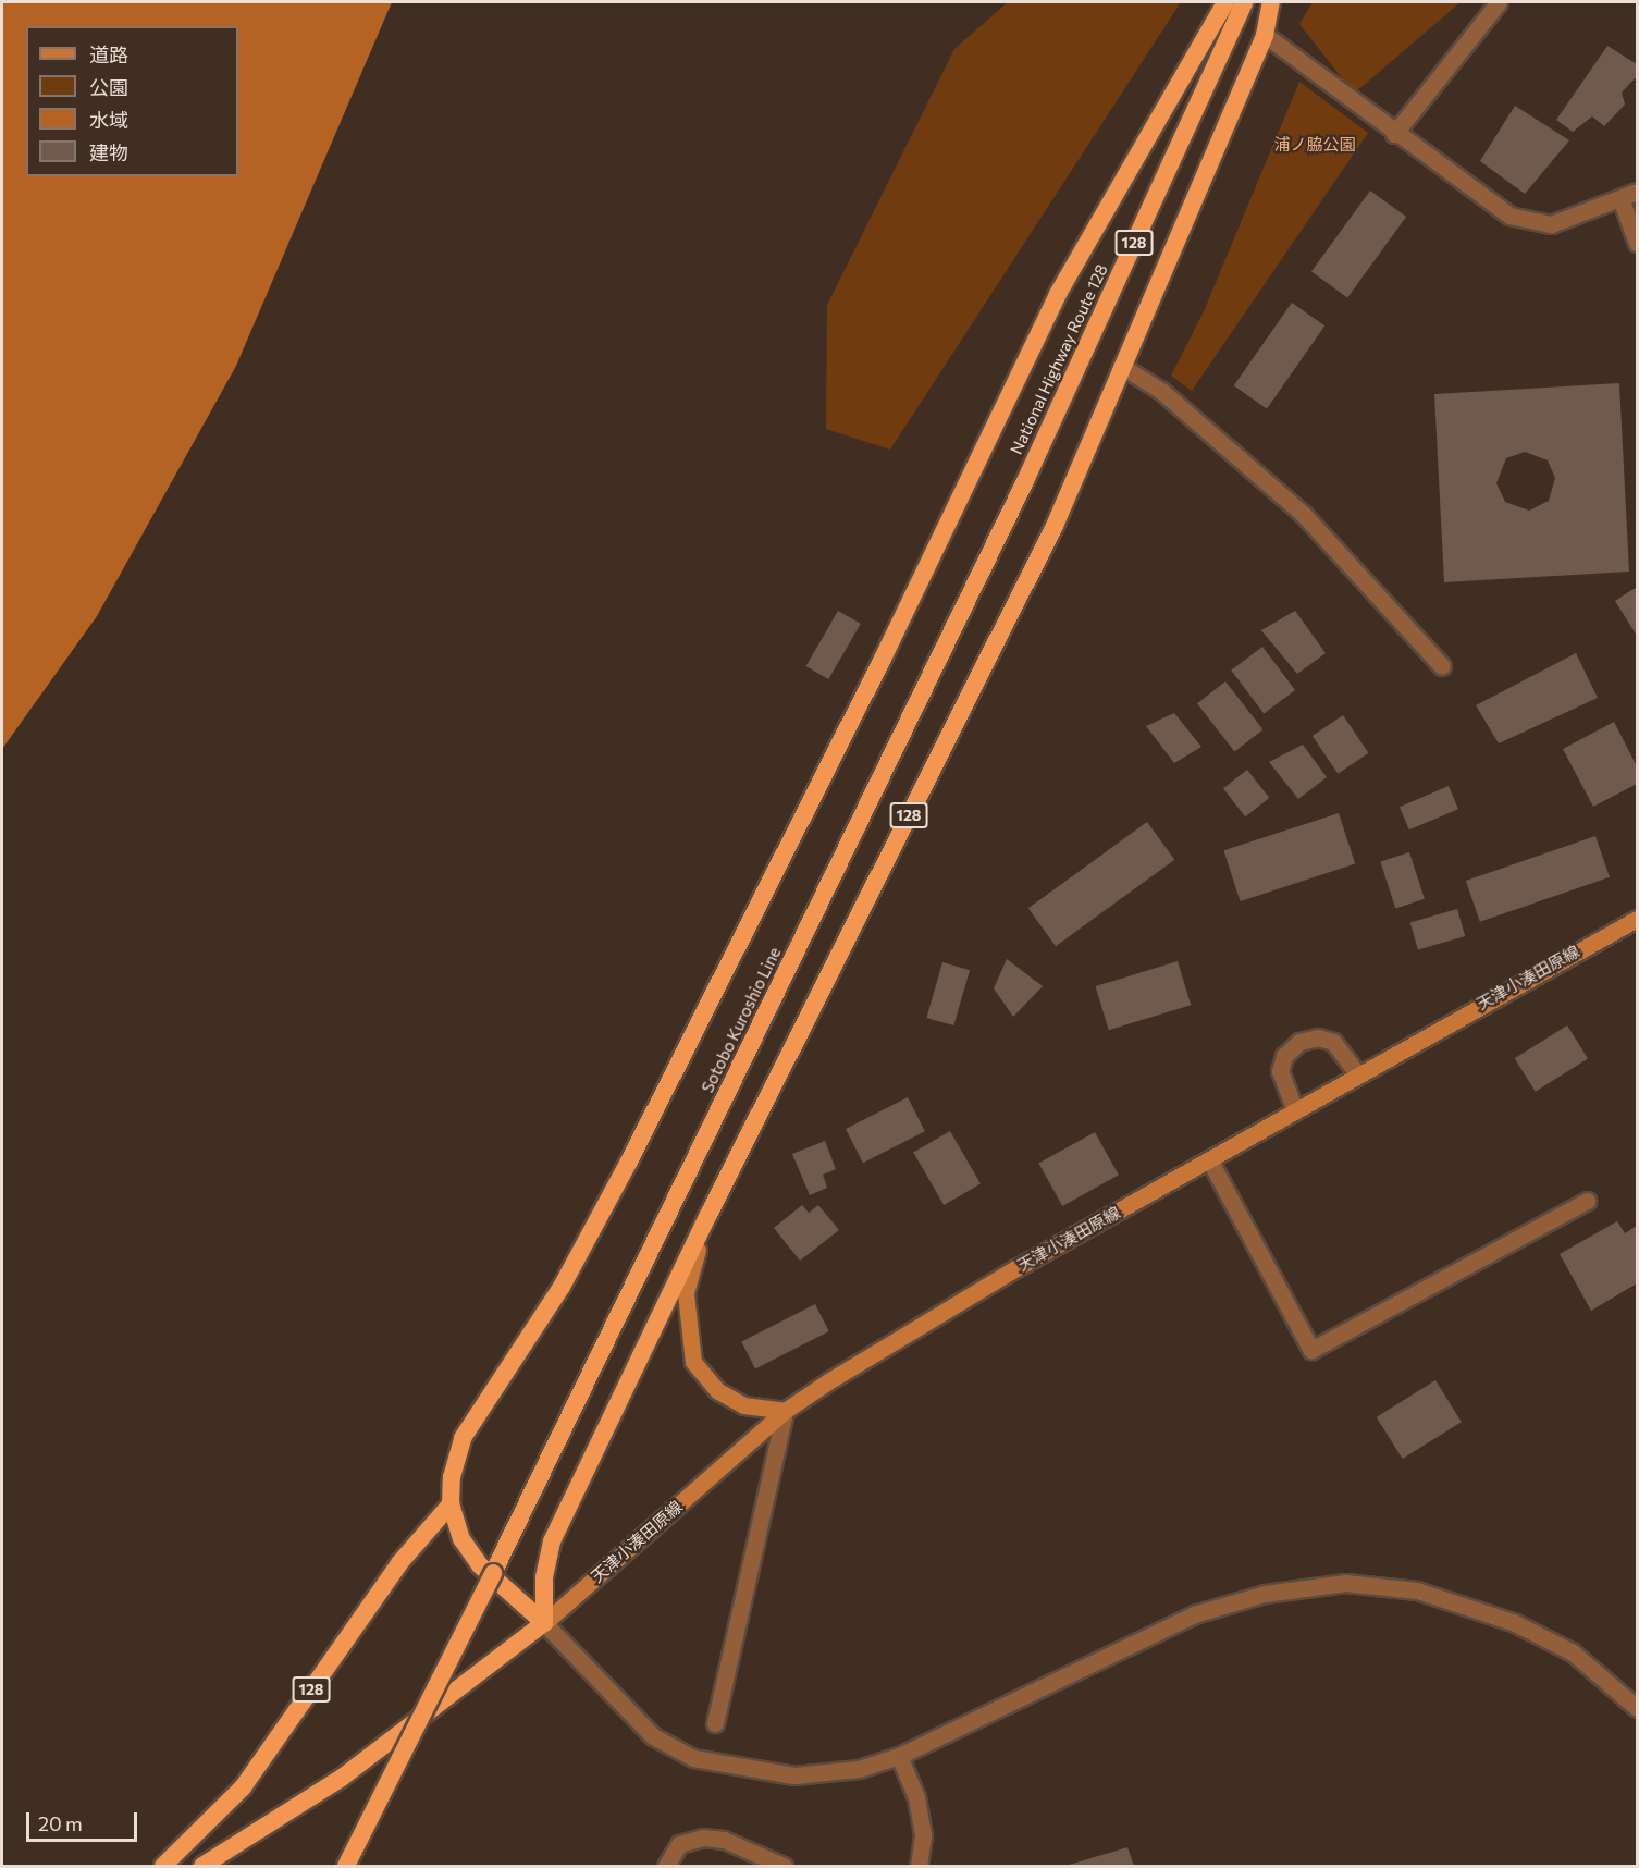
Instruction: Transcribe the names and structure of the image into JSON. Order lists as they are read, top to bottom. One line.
{"streets":{"highway":["128","National Highway Route 128","Sotobo Kuroshio Line"],"main road":["天津小湊田原線"]},"crossings":[["128","天津小湊田原線"],["National Highway Route 128","Sotobo Kuroshio Line"]],"parks":["浦ノ脇公園"],"legend":["道路","公園","水域","建物"],"scale_bar":"20 m"}
